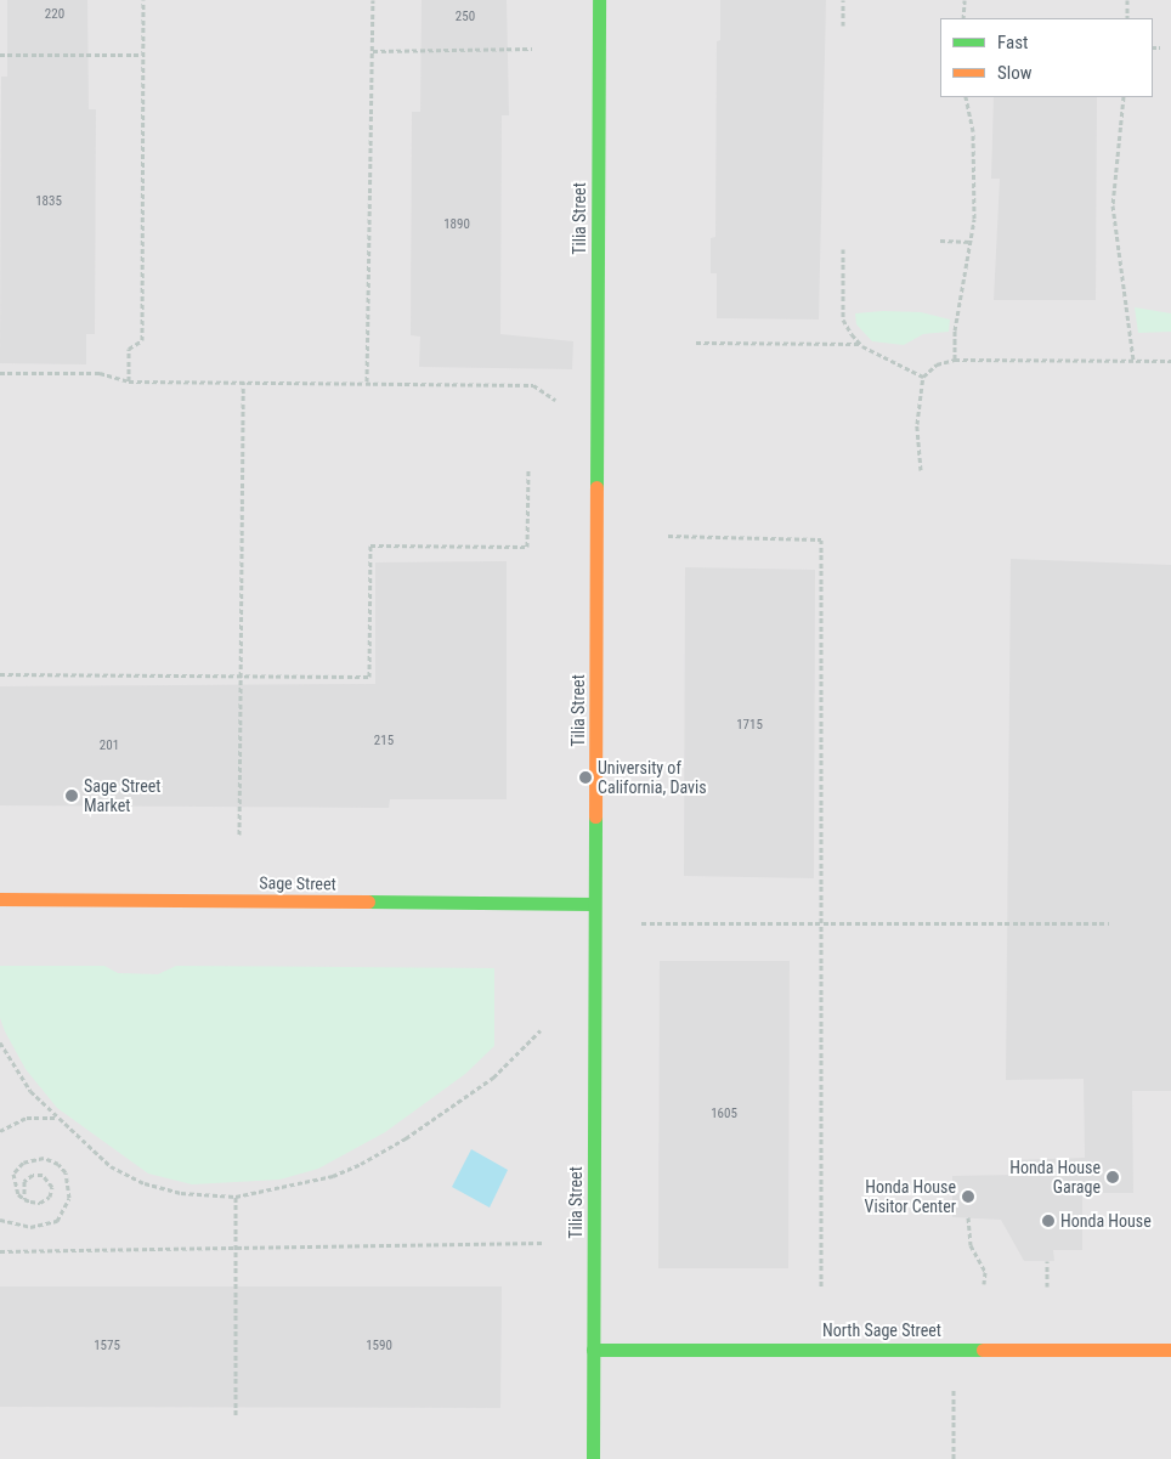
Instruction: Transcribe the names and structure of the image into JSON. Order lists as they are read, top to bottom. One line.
{"streets":{"street":["Tilia Street","Sage Street","North Sage Street"]},"crossings":[["Tilia Street","Sage Street"],["Tilia Street","North Sage Street"]],"places":["University of California, Davis","Sage Street Market","Honda House Garage","Honda House Visitor Center","Honda House"],"house_numbers":["220","250","1835","1890","1715","215","201","1605","1575","1590"],"legend":["Fast","Slow"]}
